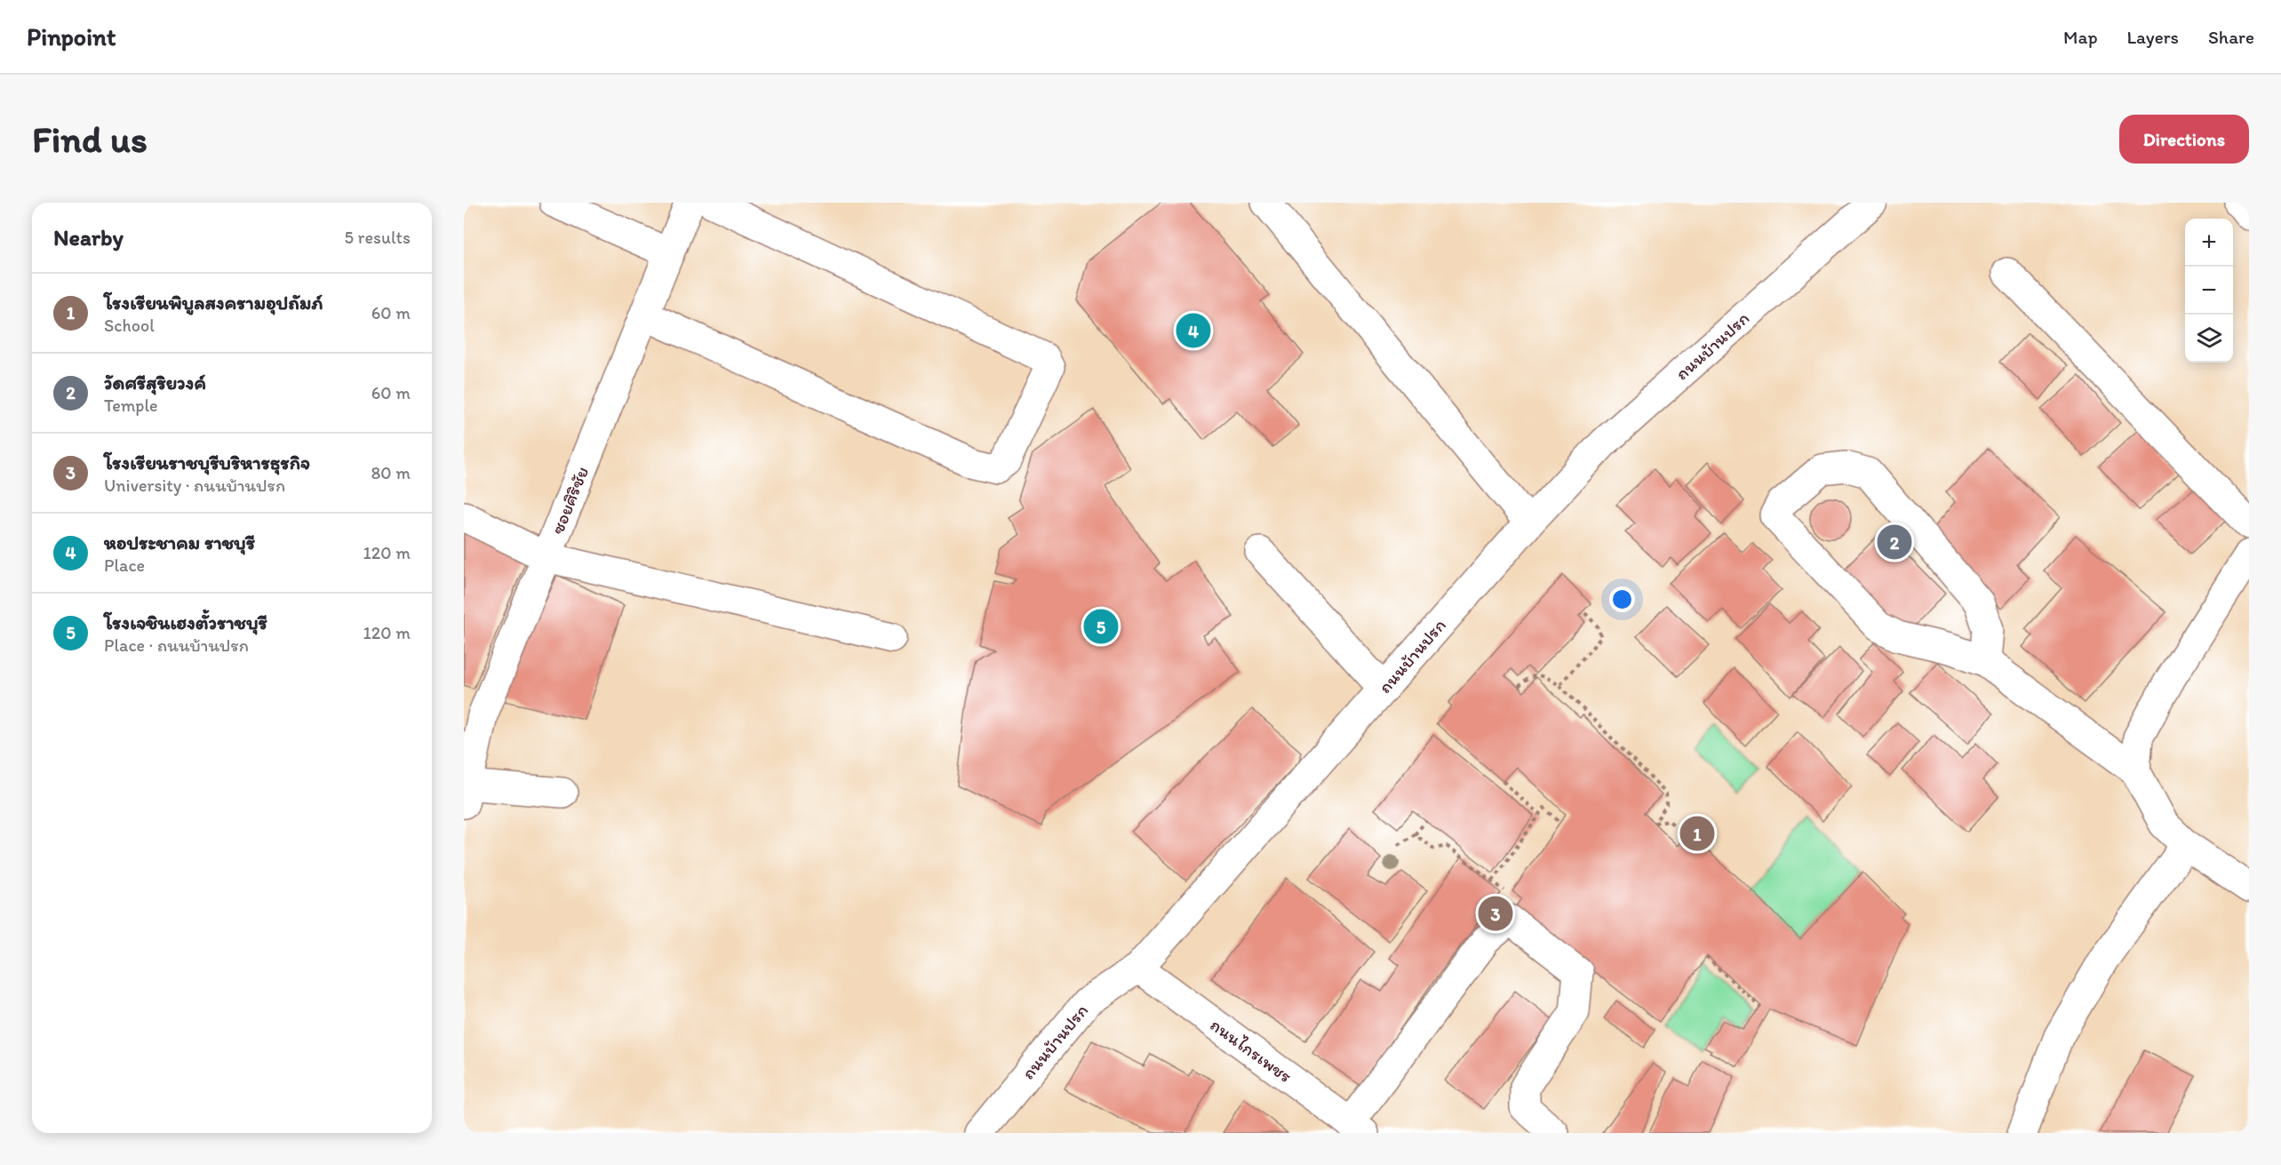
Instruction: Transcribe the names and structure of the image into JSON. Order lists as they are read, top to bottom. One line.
{"streets":{"street":["ถนนบ้านปรก","ซอยศิริชัย","ถนนไกรเพชร"]},"crossings":[["ถนนบ้านปรก","ถนนไกรเพชร"]],"page":{"header":"Pinpoint","nav":["Map","Layers","Share"],"buttons":"Directions","title":"Find us","heading":["Nearby","5 results"],"map_buttons":["+","−"],"list":[{"mark":"1","name":"โรงเรียนพิบูลสงครามอุปถัมภ์","note":"School","value":"60 m"},{"mark":"2","name":"วัดศรีสุริยวงค์","note":"Temple","value":"60 m"},{"mark":"3","name":"โรงเรียนราชบุรีบริหารธุรกิจ","note":"University · ถนนบ้านปรก","value":"80 m"},{"mark":"4","name":"หอประชาคม ราชบุรี","note":"Place","value":"120 m"},{"mark":"5","name":"โรงเจชินเฮงตั้วราชบุรี","note":"Place · ถนนบ้านปรก","value":"120 m"}],"pins":["4","2","5","1","3"]}}
